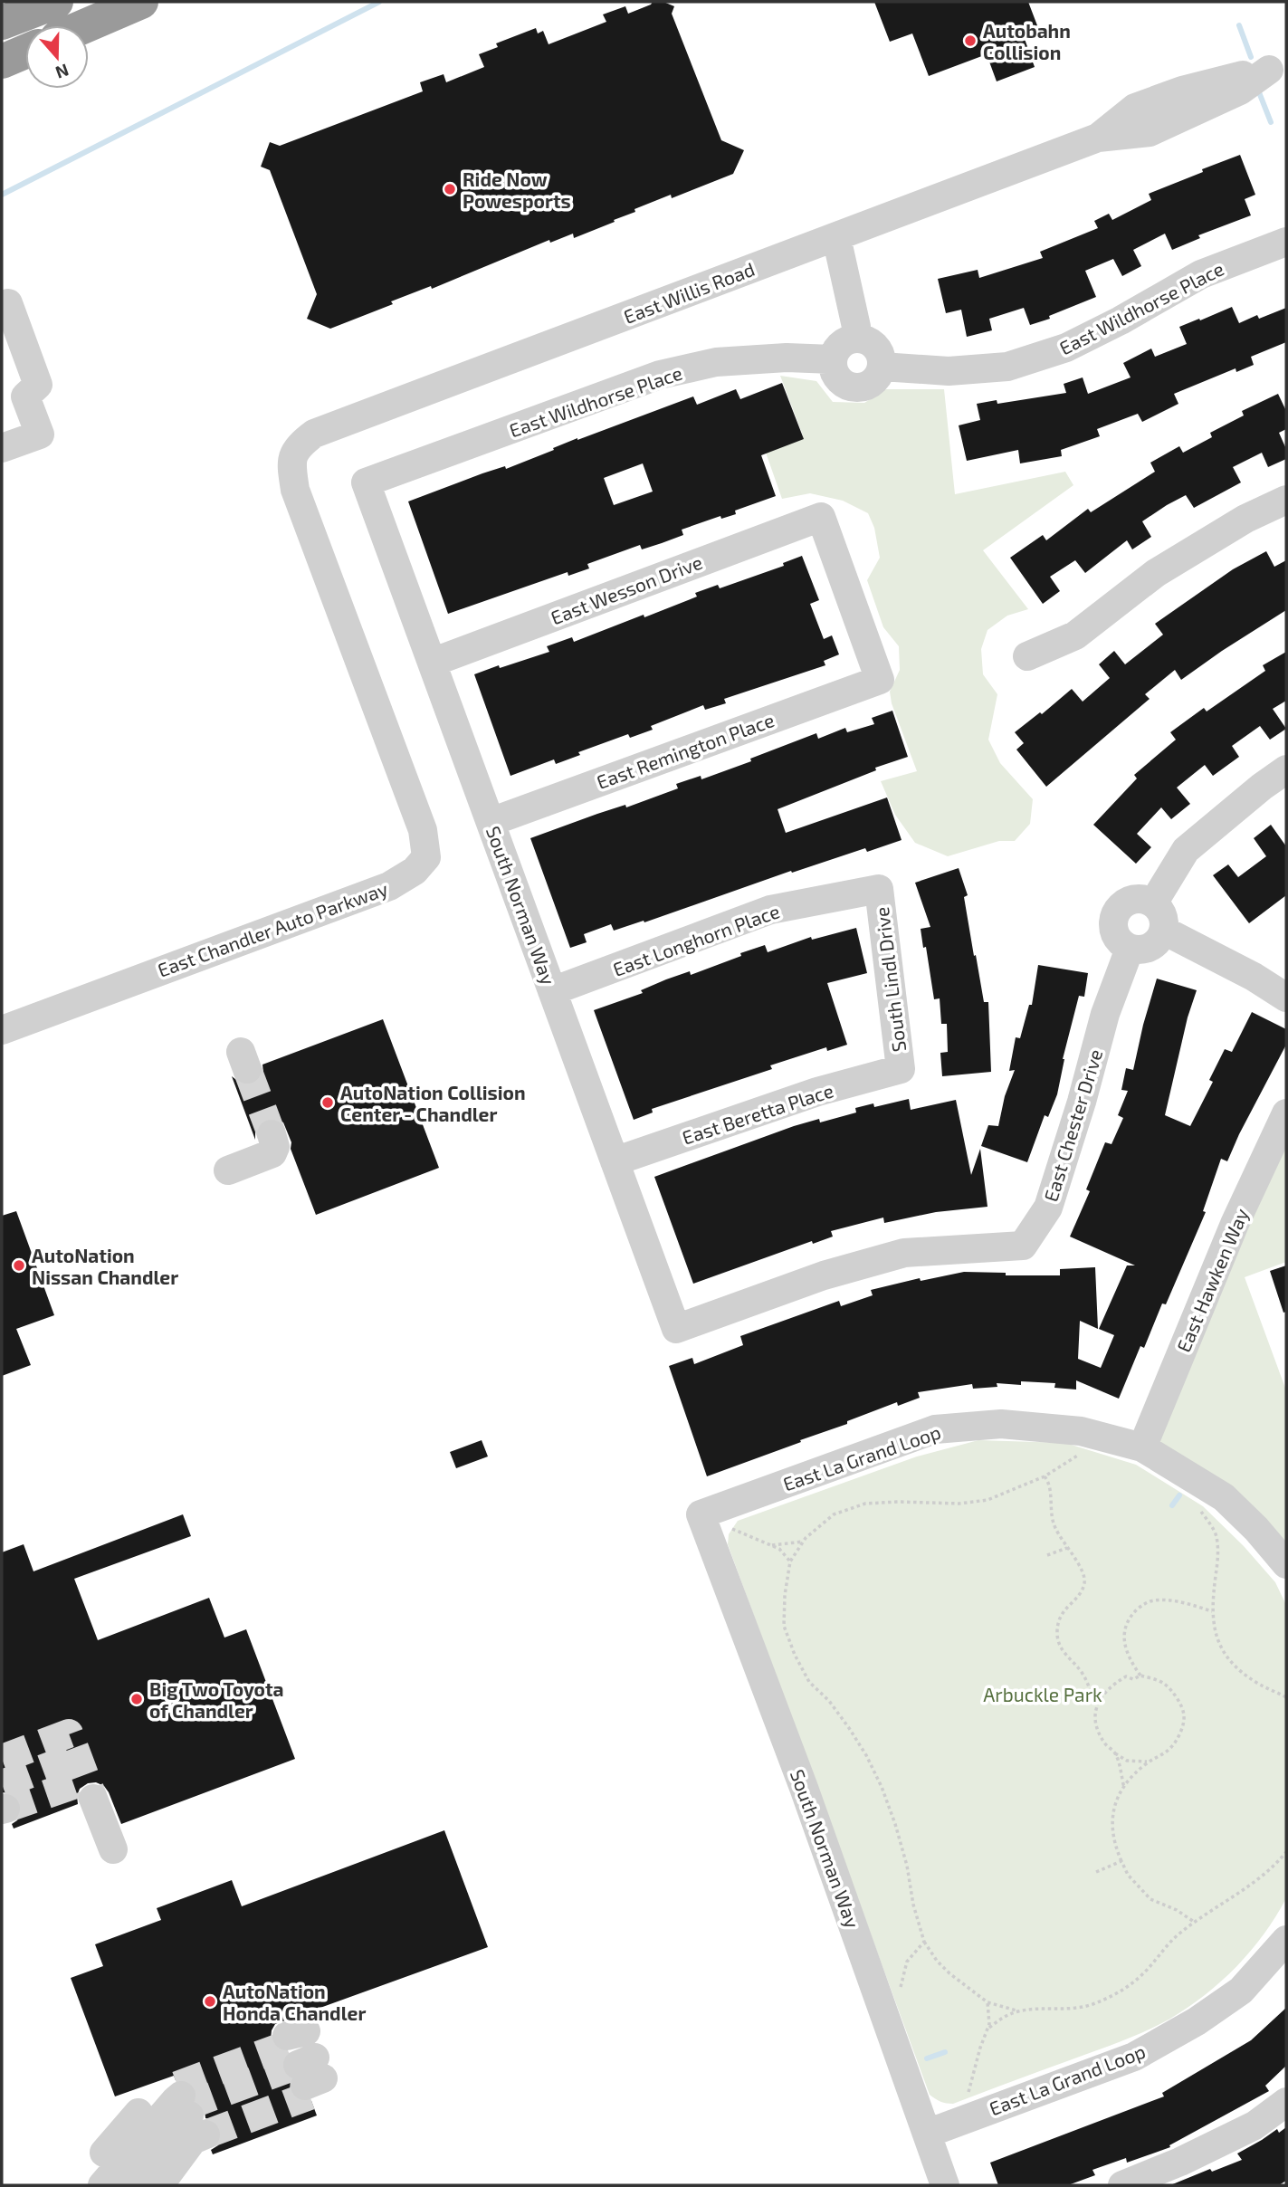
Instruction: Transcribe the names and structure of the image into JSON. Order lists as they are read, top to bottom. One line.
{"streets":{"street":["East Willis Road","East Wildhorse Place","East Wesson Drive","East Remington Place","South Norman Way","East Chandler Auto Parkway","East Longhorn Place","South Lindl Drive","East Beretta Place","East Chester Drive","East Hawken Way","East La Grand Loop"]},"crossings":[["East Willis Road","East Chandler Auto Parkway"],["East Wildhorse Place","South Norman Way"],["East Wesson Drive","East Remington Place"],["East Wesson Drive","South Norman Way"],["East Remington Place","South Norman Way"],["South Norman Way","East Longhorn Place"],["South Norman Way","East Beretta Place"],["South Norman Way","East Chester Drive"],["South Norman Way","East La Grand Loop"],["East Longhorn Place","South Lindl Drive"],["South Lindl Drive","East Beretta Place"],["East Hawken Way","East La Grand Loop"]],"parks":["Arbuckle Park"],"places":["Autobahn Collision","Ride Now Powesports","AutoNation Collision Center - Chandler","AutoNation Nissan Chandler","Big Two Toyota of Chandler","AutoNation Honda Chandler"],"north":"bottom"}
